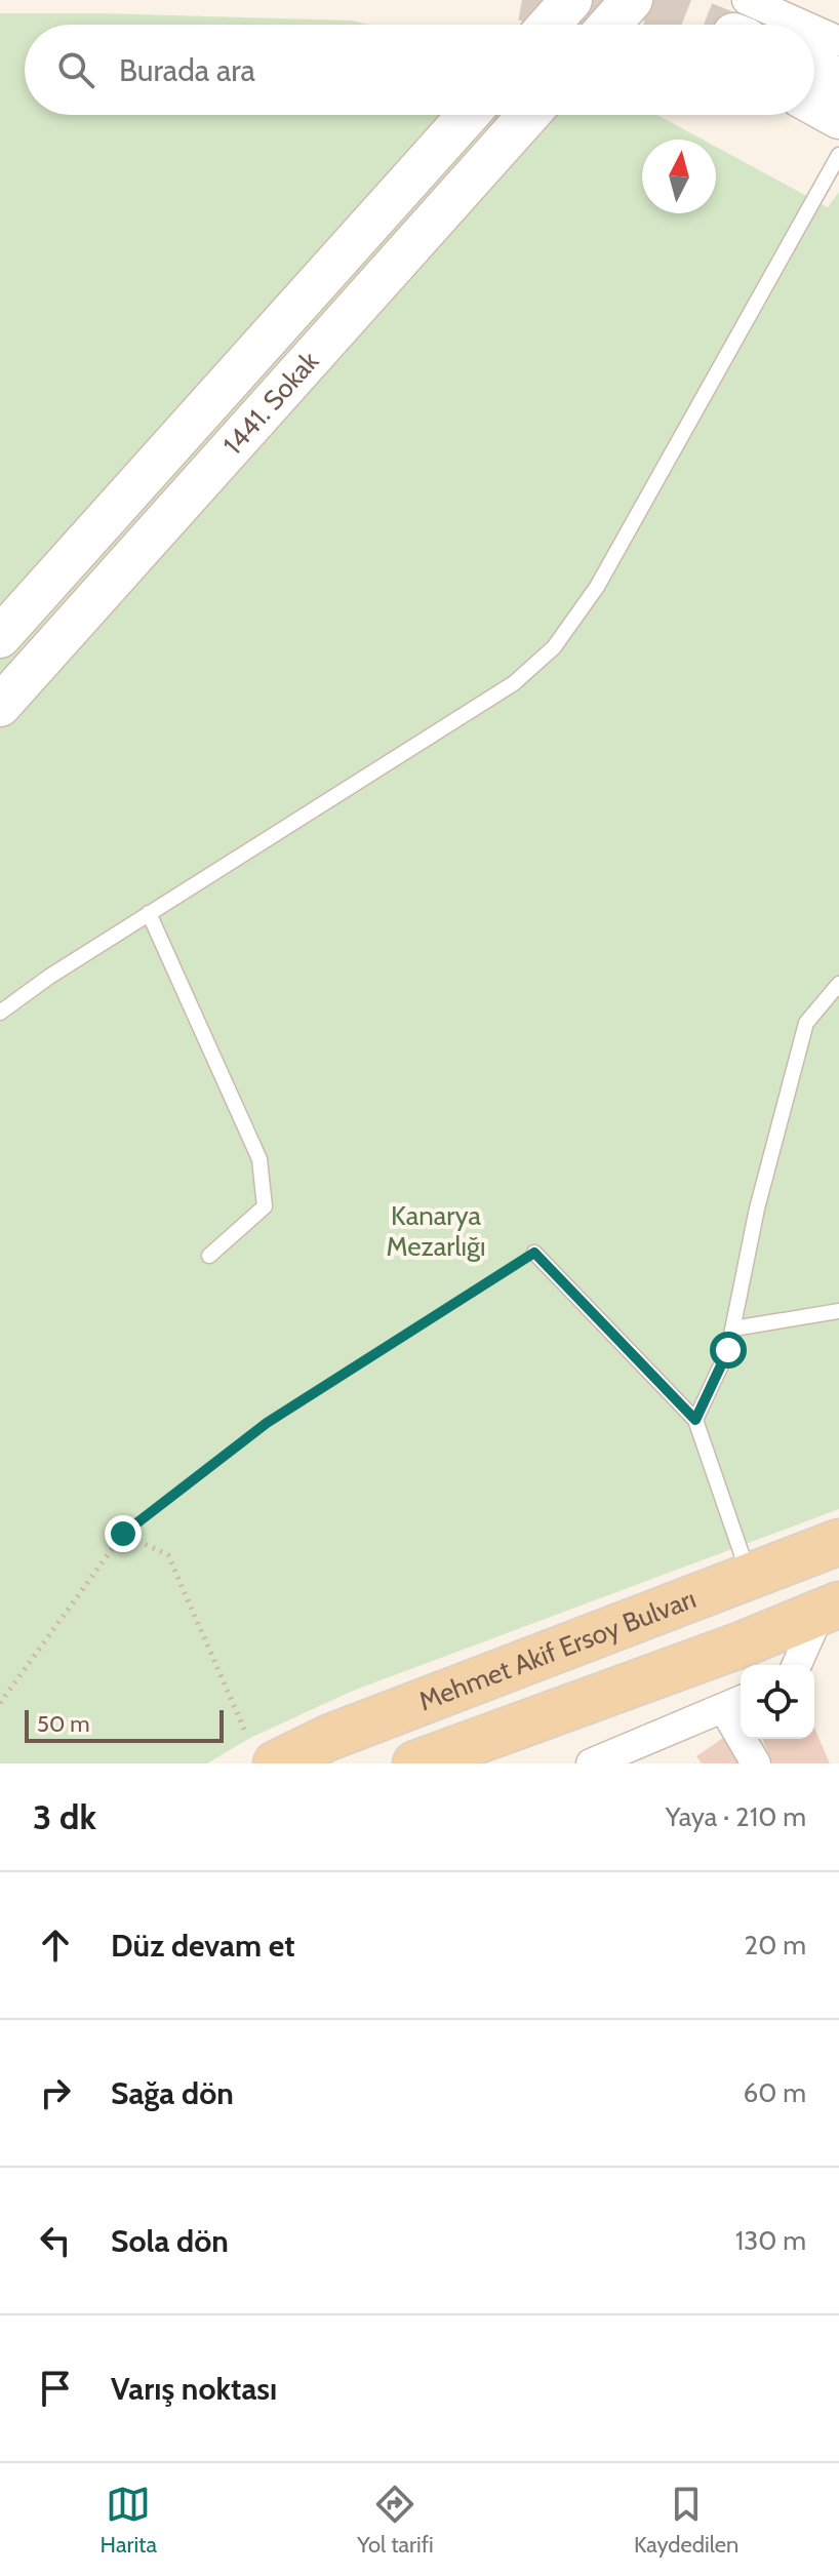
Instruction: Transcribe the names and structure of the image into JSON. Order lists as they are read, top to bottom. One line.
{"streets":{"main road":["Mehmet Akif Ersoy Bulvarı"],"street":["1441. Sokak"]},"parks":["Kanarya Mezarlığı"],"scale_bar":"50 m","north":"top","page":{"search":"Burada ara","scale":"50 m","heading":["3 dk","Yaya · 210 m"],"list":[["Düz devam et","20 m"],["Sağa dön","60 m"],["Sola dön","130 m"],"Varış noktası"],"nav":["Harita","Yol tarifi","Kaydedilen"]}}
